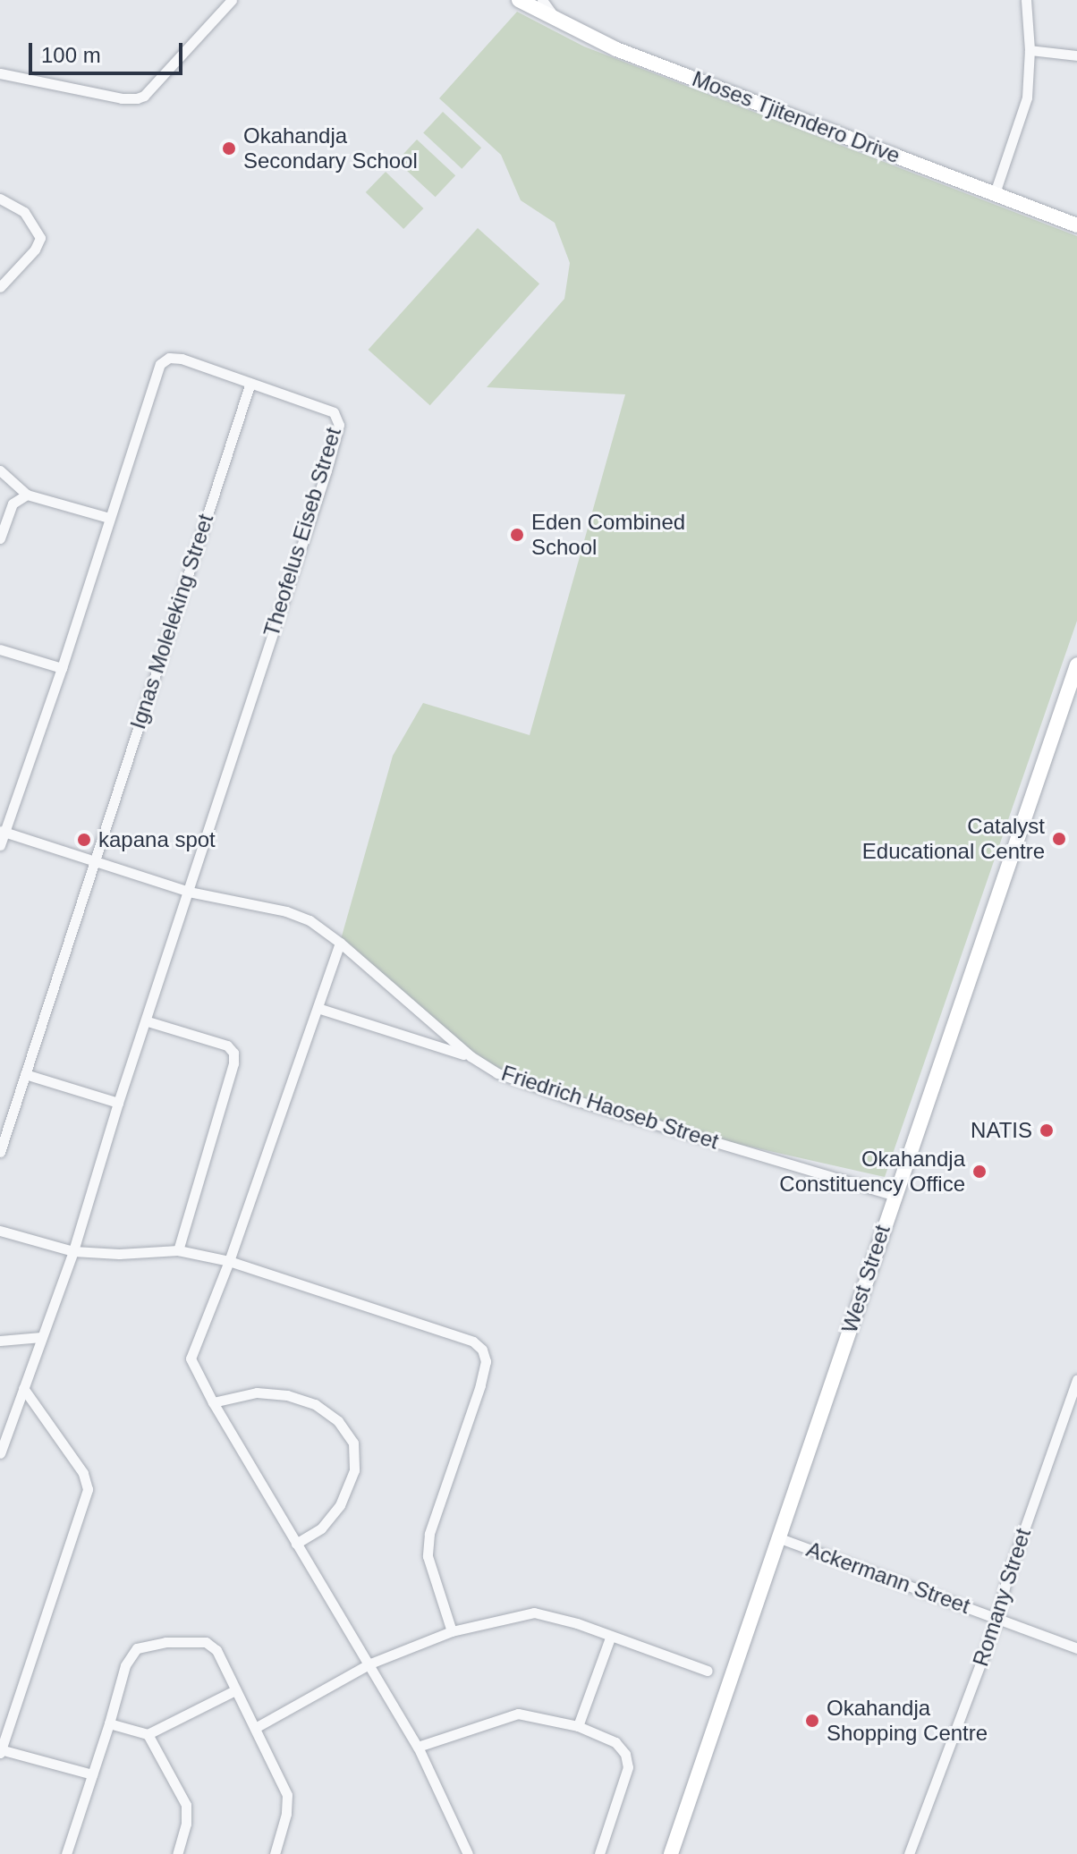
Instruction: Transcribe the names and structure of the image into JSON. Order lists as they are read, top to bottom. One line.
{"streets":{"street":["Moses Tjitendero Drive","Theofelus Eiseb Street","Ignas Moleleking Street","Friedrich Haoseb Street","West Street","Ackermann Street","Romany Street"]},"crossings":[["Theofelus Eiseb Street","Ignas Moleleking Street"],["Theofelus Eiseb Street","Friedrich Haoseb Street"],["Ignas Moleleking Street","Friedrich Haoseb Street"],["Friedrich Haoseb Street","West Street"],["West Street","Ackermann Street"],["Ackermann Street","Romany Street"]],"places":["Okahandja Secondary School","Eden Combined School","Catalyst Educational Centre","kapana spot","NATIS","Okahandja Constituency Office","Okahandja Shopping Centre"],"scale_bar":"100 m"}
